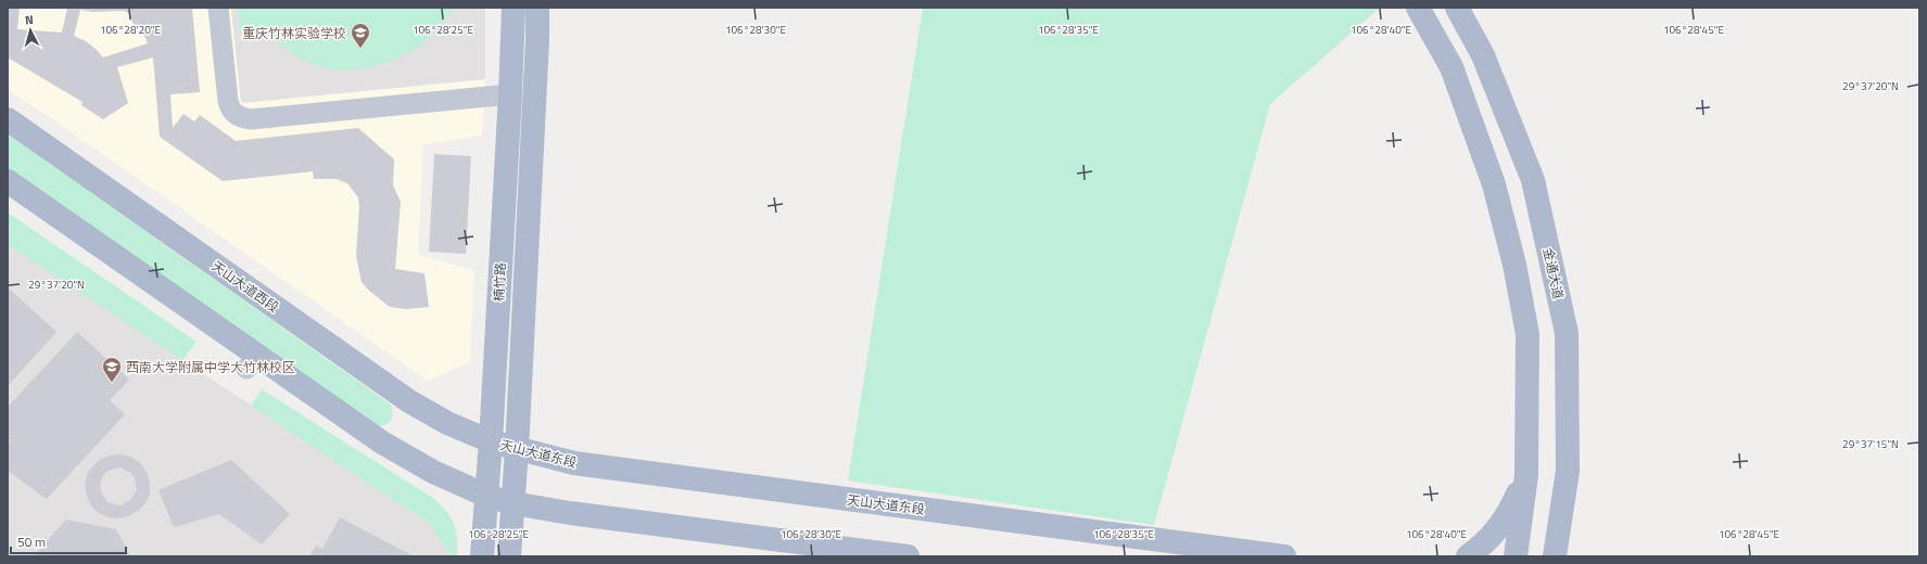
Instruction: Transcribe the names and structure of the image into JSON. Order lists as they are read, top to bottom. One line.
{"streets":{"main road":["金通大道","楠竹路","天山大道西段","天山大道东段"]},"crossings":[["楠竹路","天山大道西段"],["楠竹路","天山大道东段"],["天山大道西段","天山大道东段"]],"places":{"school or university":["重庆竹林实验学校","西南大学附属中学大竹林校区"]},"scale_bar":"50 m","north":"top","coordinates":["106°28'20\"E","106°28'25\"E","106°28'30\"E","106°28'35\"E","106°28'40\"E","106°28'45\"E","29°37'20\"N","29°37'15\"N"]}
